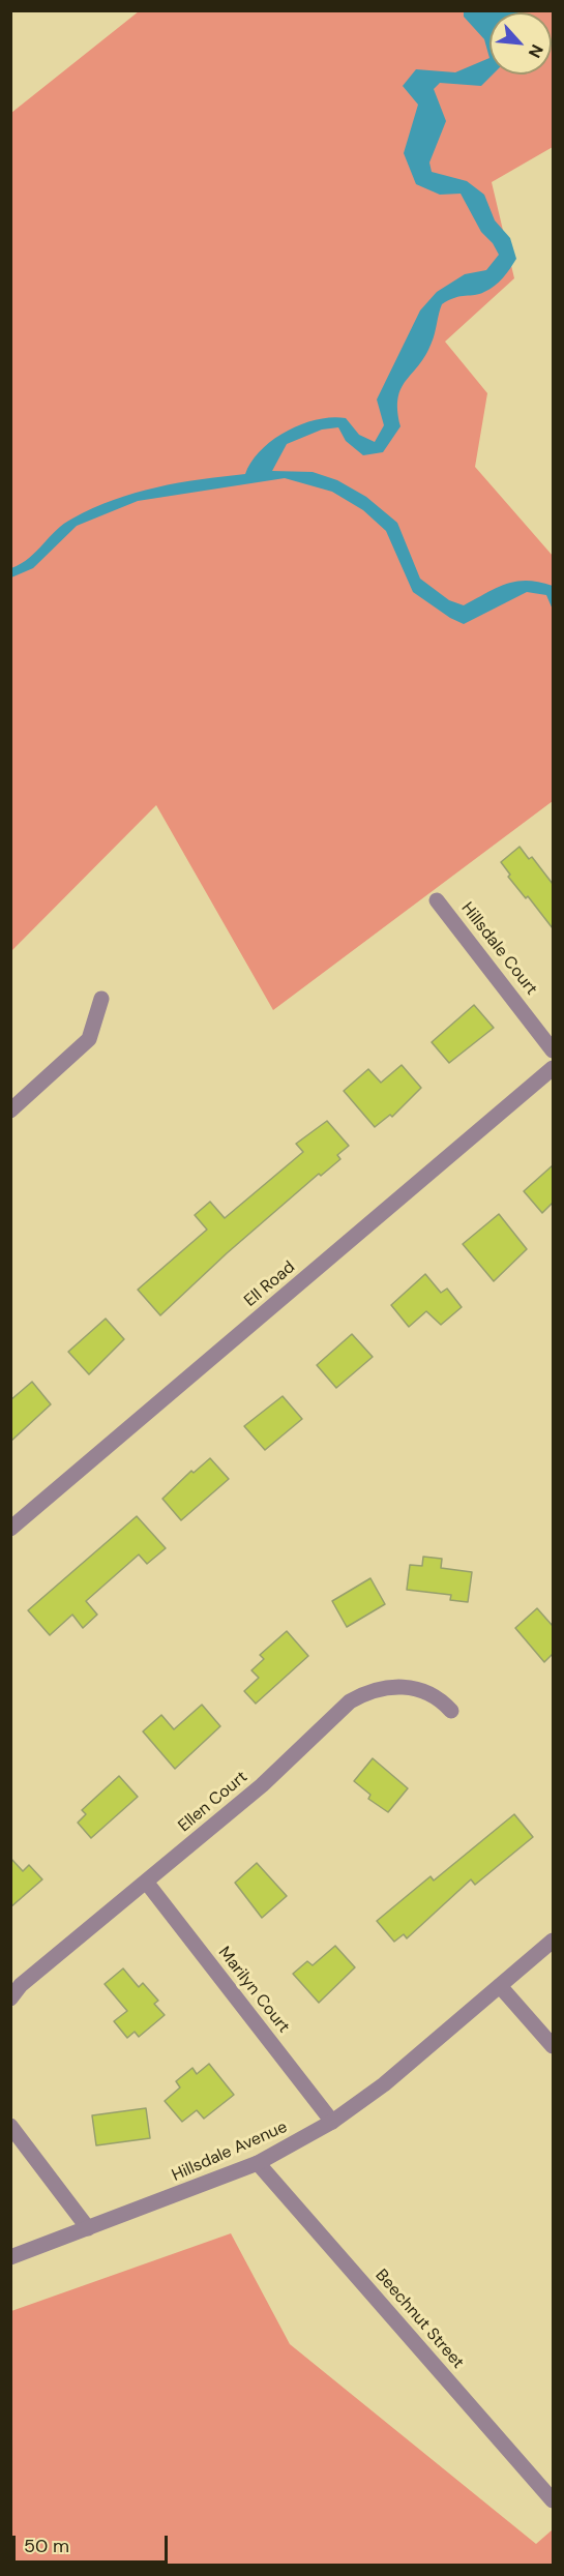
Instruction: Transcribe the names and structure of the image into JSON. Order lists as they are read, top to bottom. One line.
{"streets":{"street":["Hillsdale Court","Ell Road","Ellen Court","Marilyn Court","Hillsdale Avenue","Beechnut Street"]},"crossings":[["Ellen Court","Marilyn Court"],["Marilyn Court","Hillsdale Avenue"],["Hillsdale Avenue","Beechnut Street"]],"scale_bar":"50 m","north":"bottom right"}
